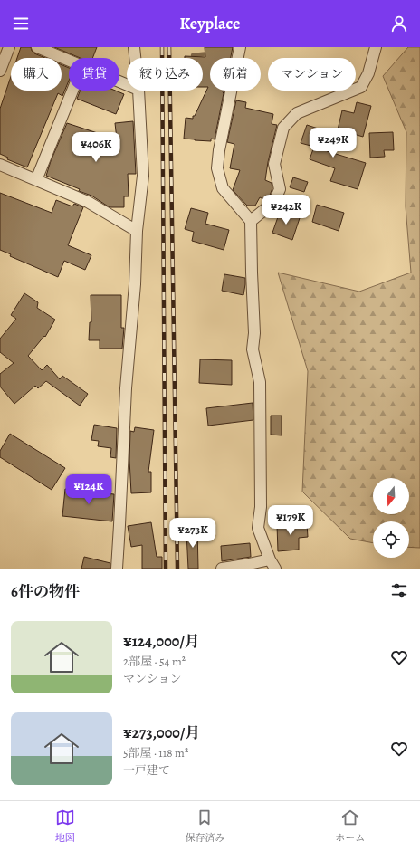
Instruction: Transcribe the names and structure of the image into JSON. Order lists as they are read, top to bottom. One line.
{"north":"bottom","page":{"header":"Keyplace","chip":["購入","賃貸","絞り込み","新着","マンション"],"price":["¥249K","¥406K","¥242K","¥124K","¥179K","¥273K"],"heading":"6件の物件","list":[{"name":"¥124,000/月","note":"2部屋 · 54 m² · マンション"},{"name":"¥273,000/月","note":"5部屋 · 118 m² · 一戸建て"}],"tabs":["地図","保存済み","ホーム"]}}
